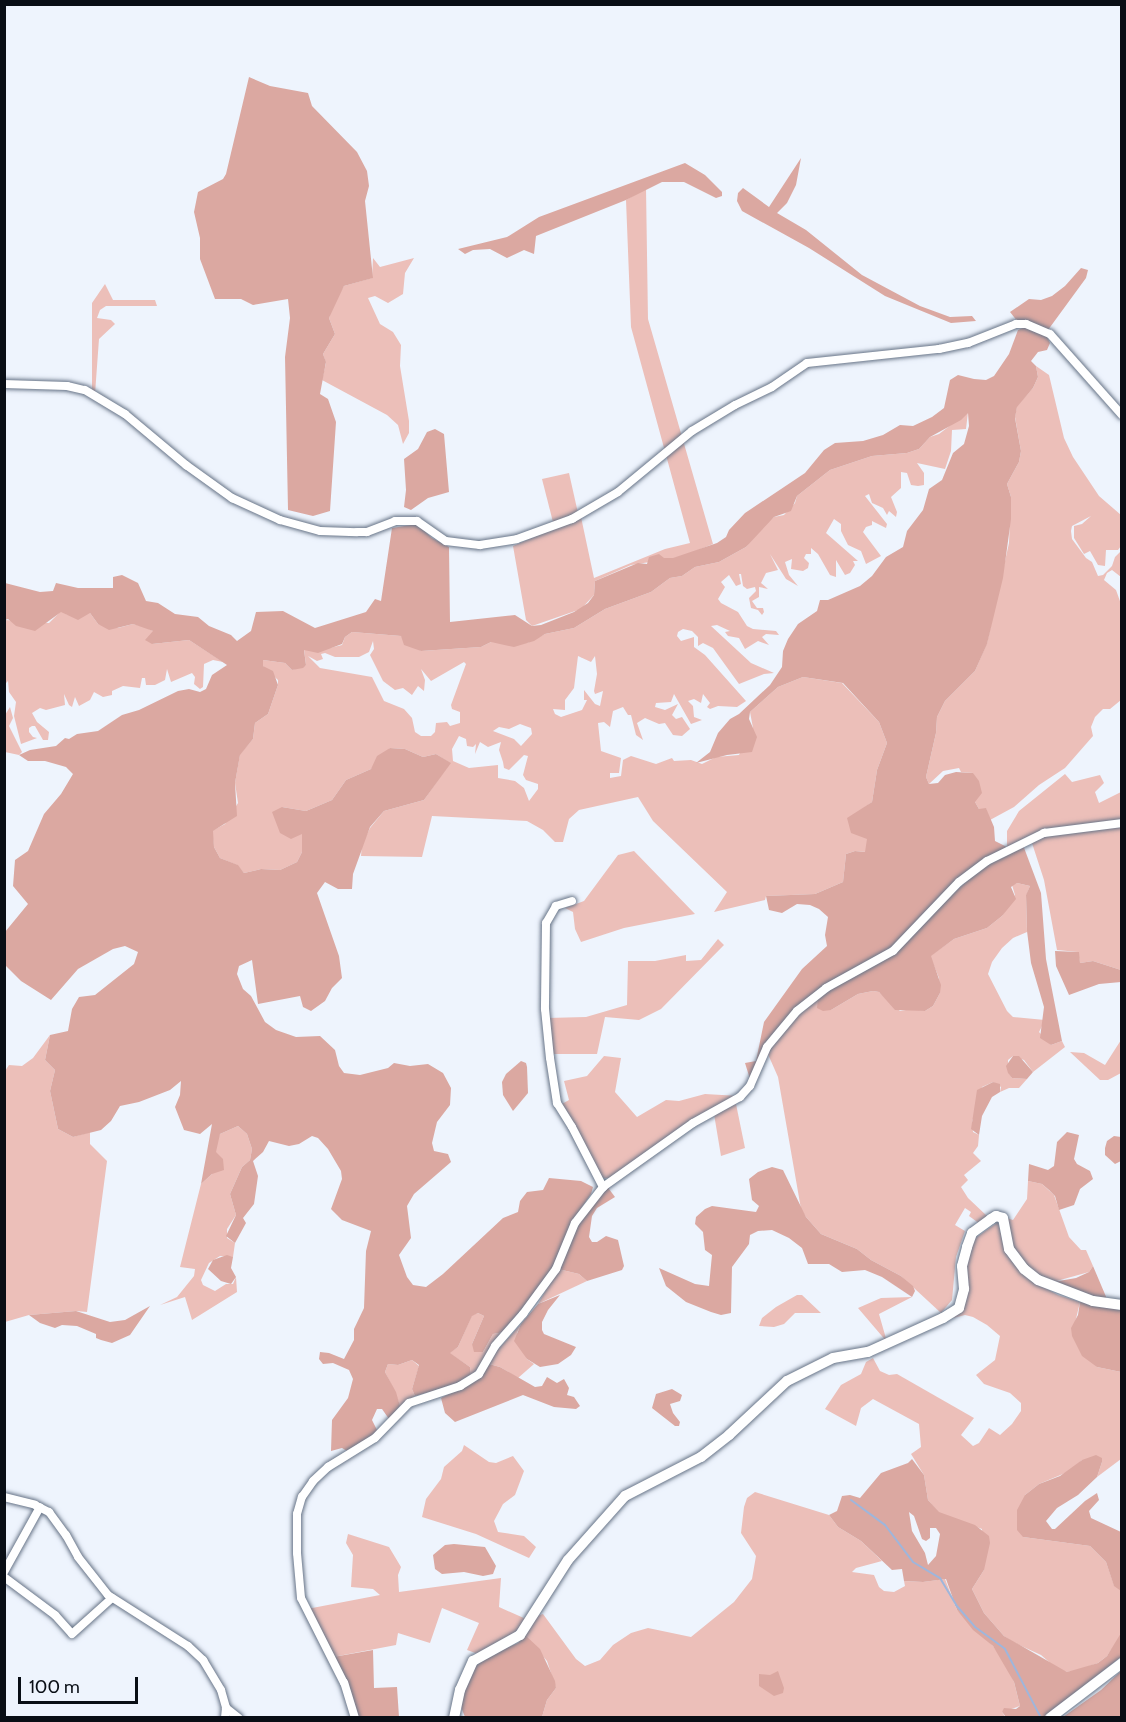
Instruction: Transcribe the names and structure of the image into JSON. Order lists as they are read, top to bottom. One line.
{"scale_bar":"100 m"}
